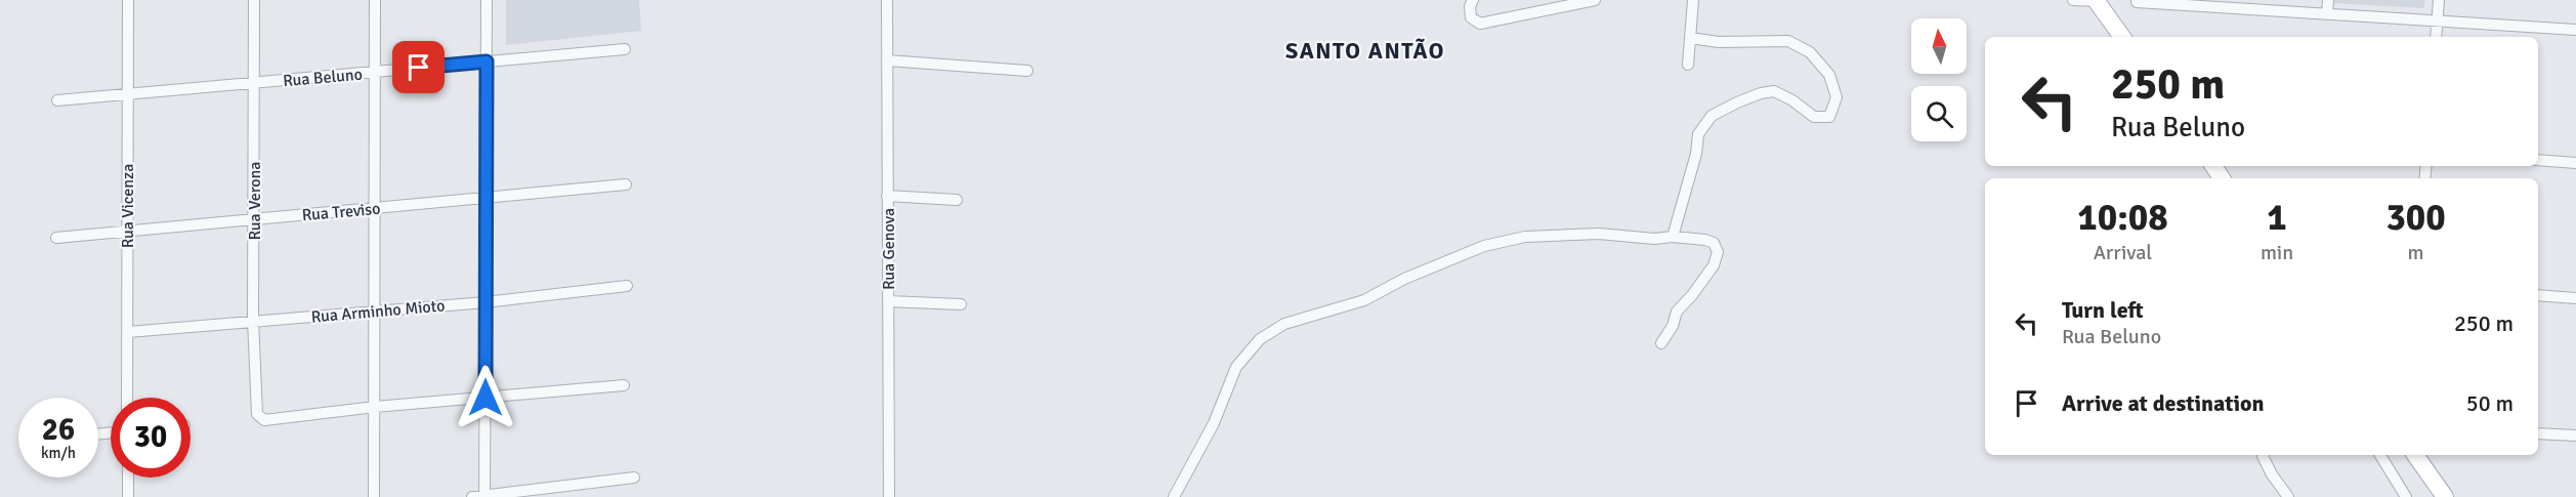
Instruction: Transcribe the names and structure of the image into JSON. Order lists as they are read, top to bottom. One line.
{"streets":{"street":["Rua Beluno","Rua Verona","Rua Vicenza","Rua Treviso","Rua Genova","Rua Arminho Mioto"]},"crossings":[["Rua Beluno","Rua Verona"],["Rua Beluno","Rua Vicenza"],["Rua Verona","Rua Treviso"],["Rua Verona","Rua Arminho Mioto"],["Rua Vicenza","Rua Treviso"],["Rua Vicenza","Rua Arminho Mioto"]],"districts":["SANTO ANTÃO"],"north":"top","page":{"turn":["250 m","Rua Beluno"],"eta":["10:08","Arrival","1","min","300","m"],"list":[{"name":"Turn left","note":"Rua Beluno","value":"250 m"},{"name":"Arrive at destination","value":"50 m"}],"speed":"26 km/h","limit":"30"}}
